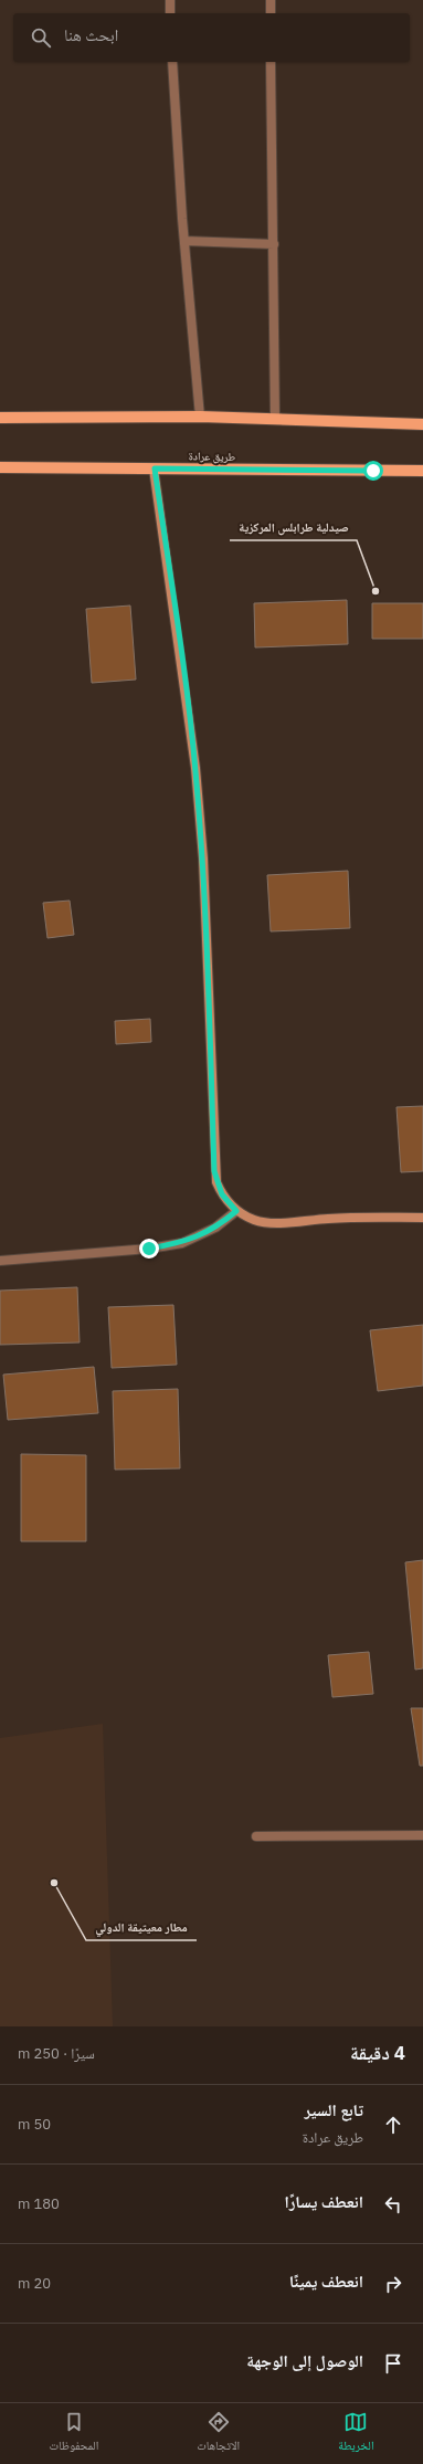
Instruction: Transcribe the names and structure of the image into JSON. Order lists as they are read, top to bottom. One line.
{"streets":{"main road":["طريق عرادة"]},"places":["صيدلية طرابلس المركزية","مطار معيتيقة الدولي"],"page":{"search":"ابحث هنا","heading":["4 دقيقة","سيرًا · 250 m"],"list":[["تابع السير","طريق عرادة","50 m"],["انعطف يسارًا","180 m"],["انعطف يمينًا","20 m"],"الوصول إلى الوجهة"],"nav":["الخريطة","الاتجاهات","المحفوظات"]}}
